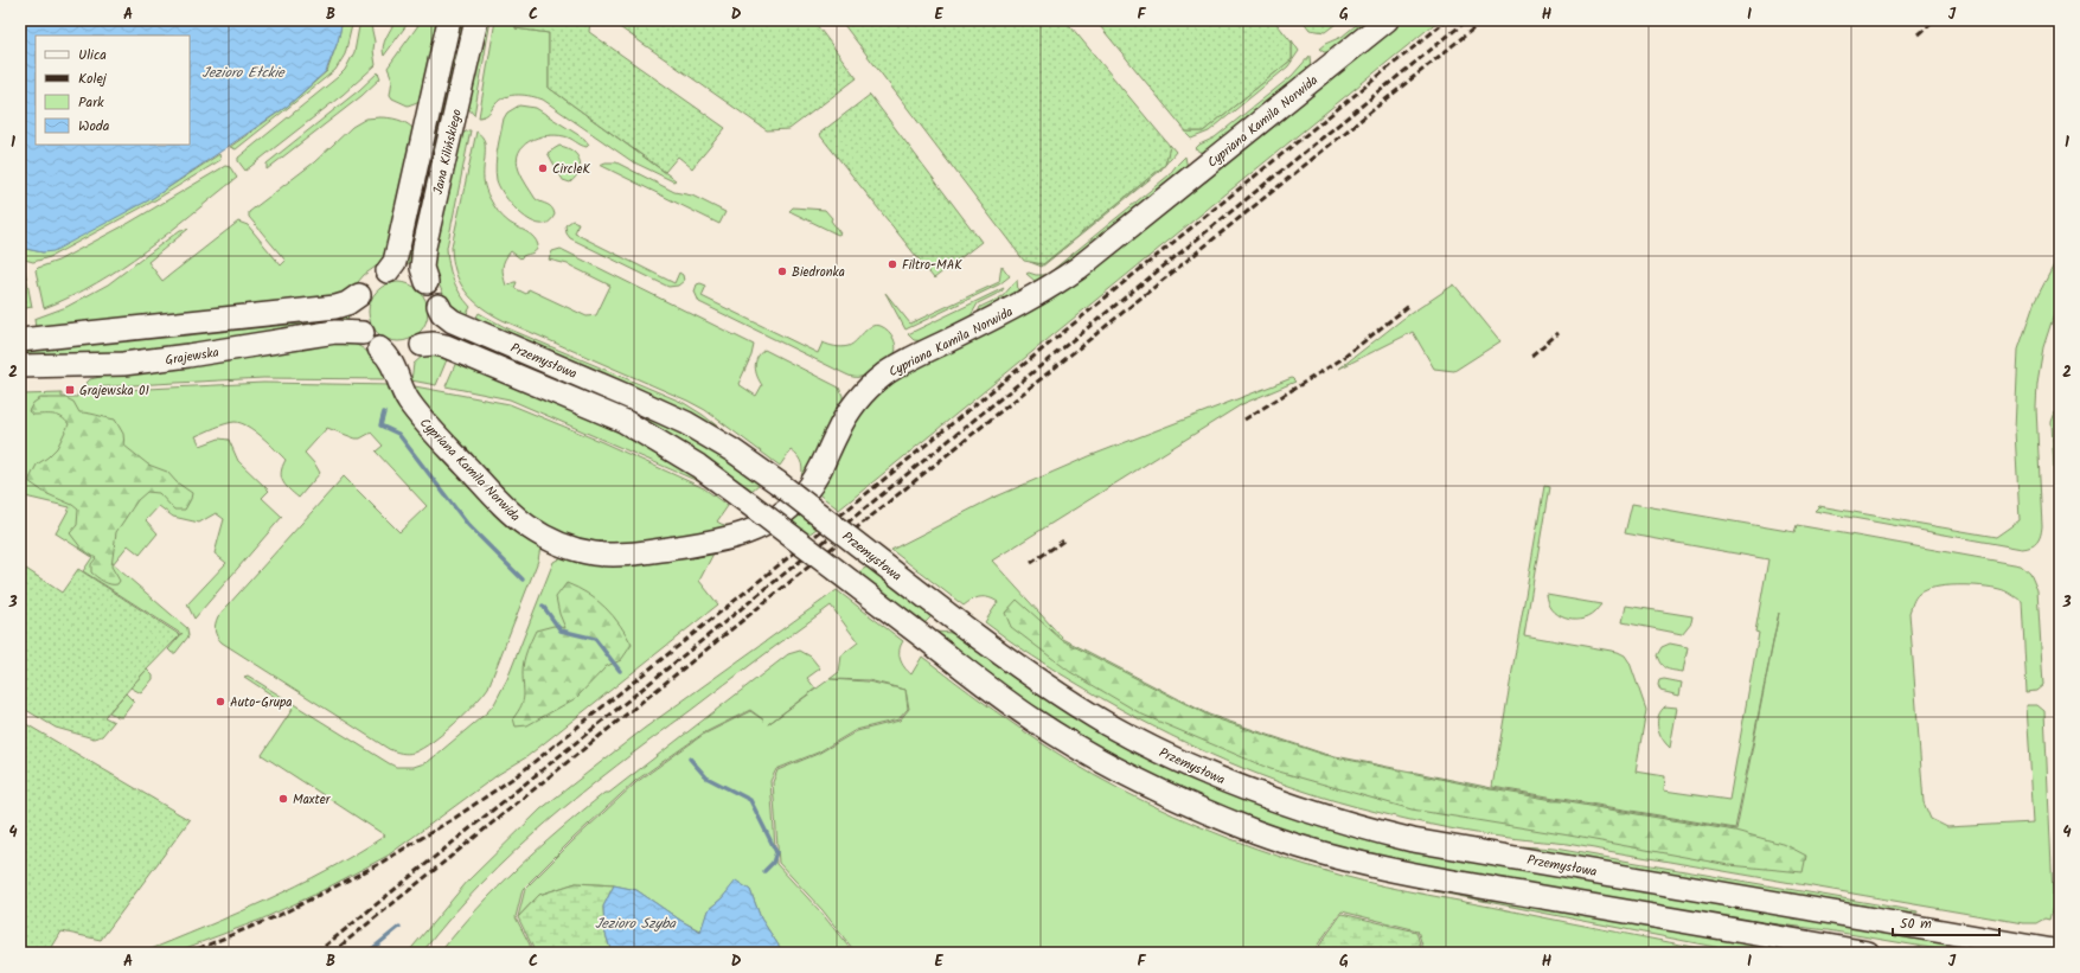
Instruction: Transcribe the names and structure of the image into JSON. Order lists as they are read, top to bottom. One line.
{"streets":{"main road":["Cypriana Kamila Norwida","Jana Kilińskiego","Grajewska","Przemysłowa"]},"crossings":[["Cypriana Kamila Norwida","Jana Kilińskiego"],["Cypriana Kamila Norwida","Grajewska"],["Cypriana Kamila Norwida","Przemysłowa"],["Jana Kilińskiego","Grajewska"],["Jana Kilińskiego","Przemysłowa"],["Grajewska","Przemysłowa"]],"water":["Jezioro Ełckie","Jezioro Szyba"],"places":{"other":["CircleK","Filtro-MAK","Biedronka","Auto-Grupa","Maxter"],"transit":["Grajewska 01"]},"legend":["Ulica","Kolej","Park","Woda"],"scale_bar":"50 m","grid":{"columns":["A","B","C","D","E","F","G","H","I","J"],"rows":["1","2","3","4"]}}
